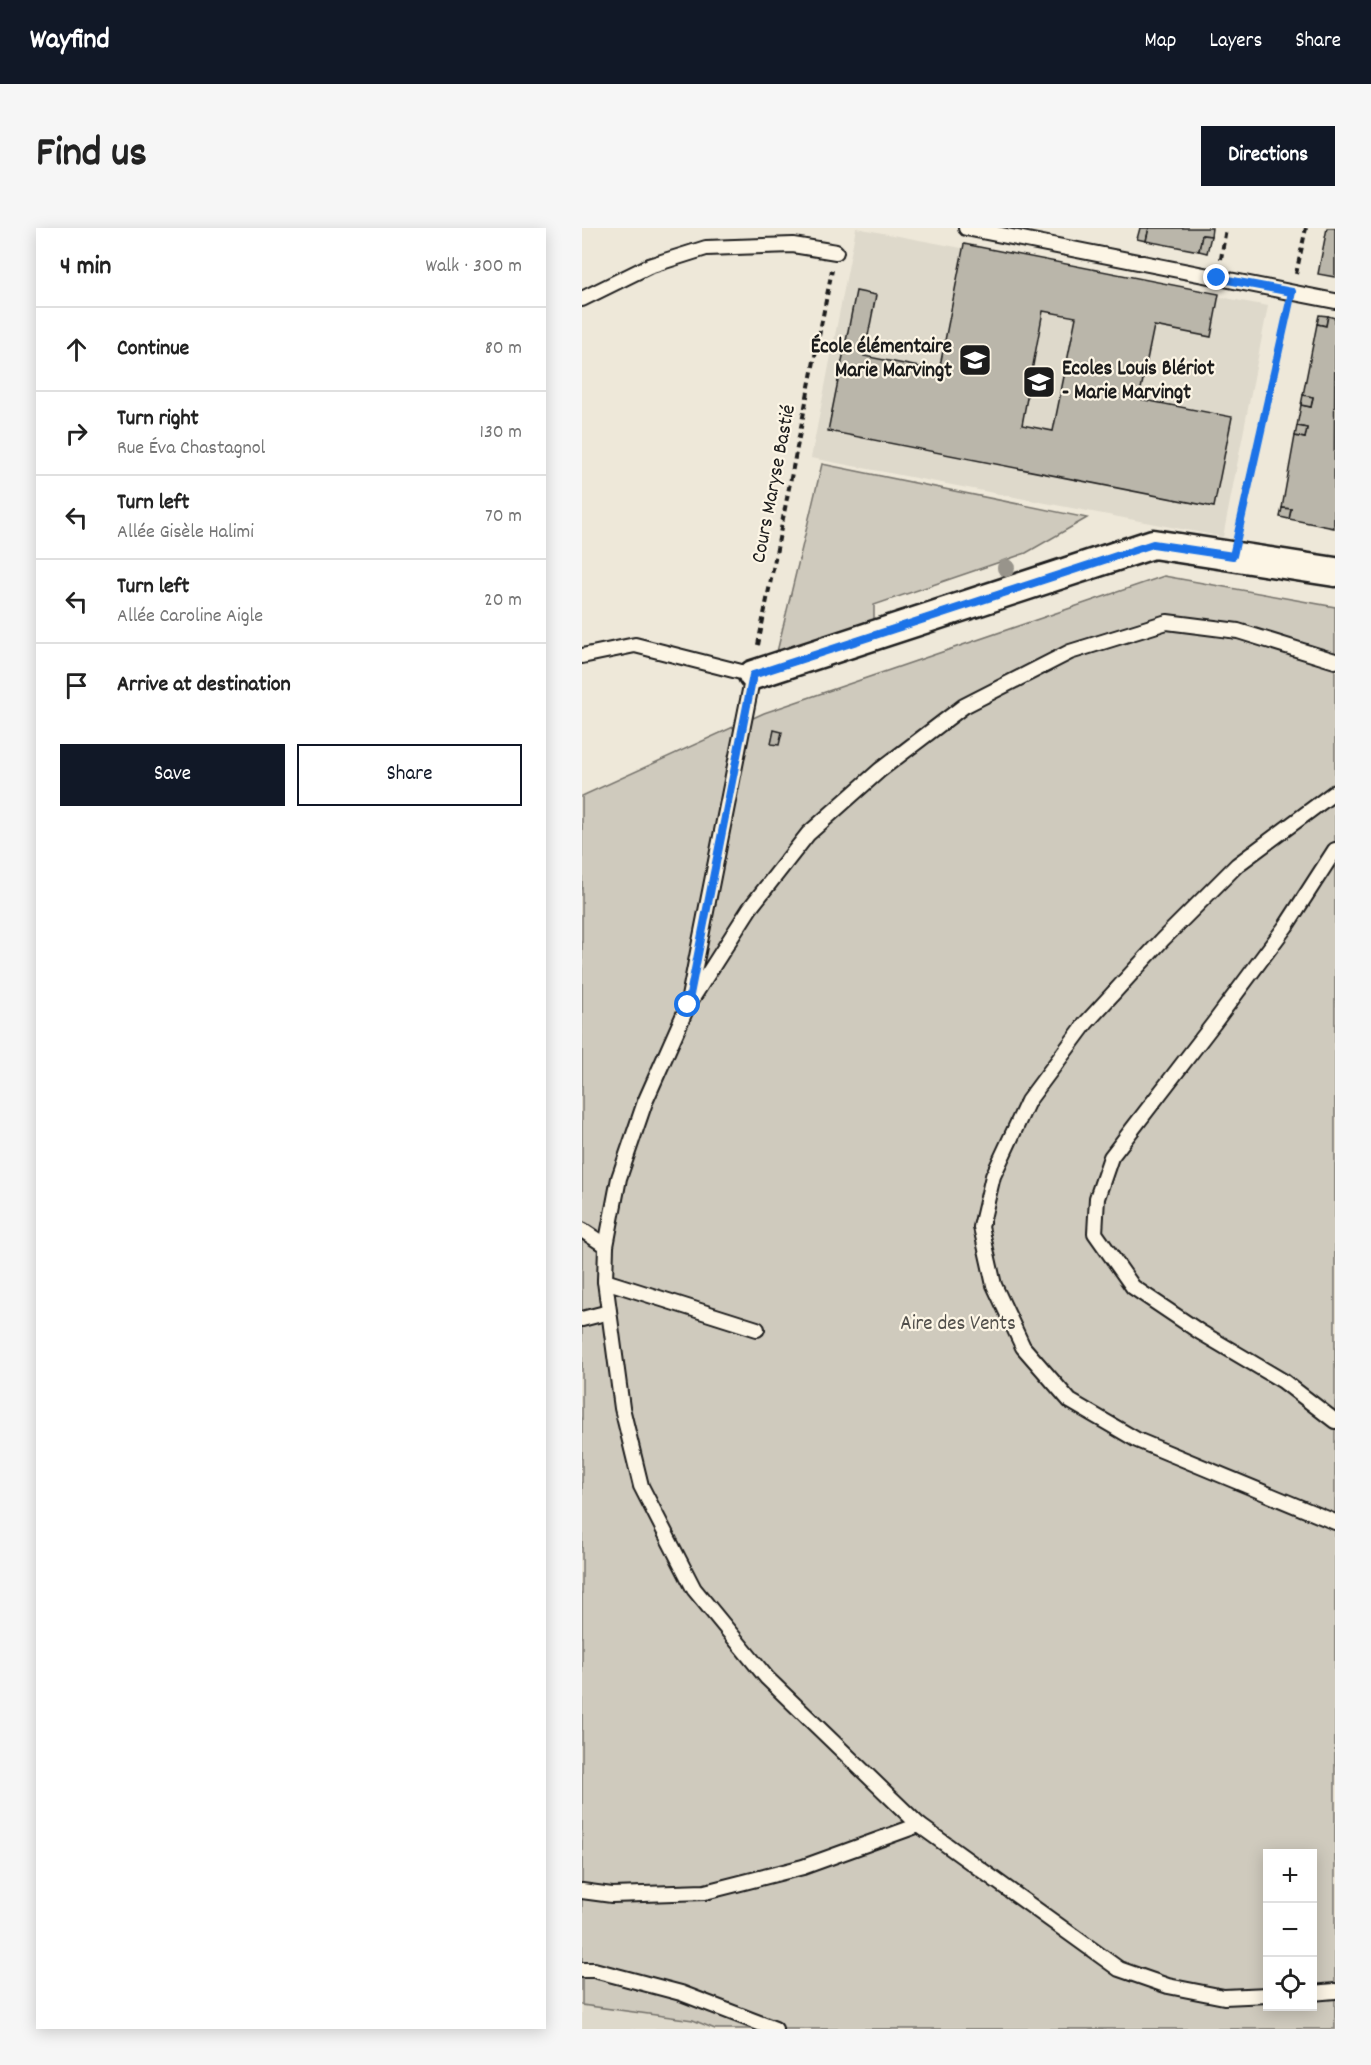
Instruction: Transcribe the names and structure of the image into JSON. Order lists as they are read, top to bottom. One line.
{"streets":{"path":["Cours Maryse Bastié"]},"parks":["Aire des Vents"],"places":{"school or university":["École élémentaire Marie Marvingt","Ecoles Louis Blériot - Marie Marvingt"]},"page":{"header":"Wayfind","nav":["Map","Layers","Share"],"title":"Find us","buttons":["Directions",["Save","Share"]],"heading":["4 min","Walk · 300 m"],"list":[["Continue","80 m"],["Turn right","Rue Éva Chastagnol","130 m"],["Turn left","Allée Gisèle Halimi","70 m"],["Turn left","Allée Caroline Aigle","20 m"],"Arrive at destination"],"map_buttons":["+","−"]}}
